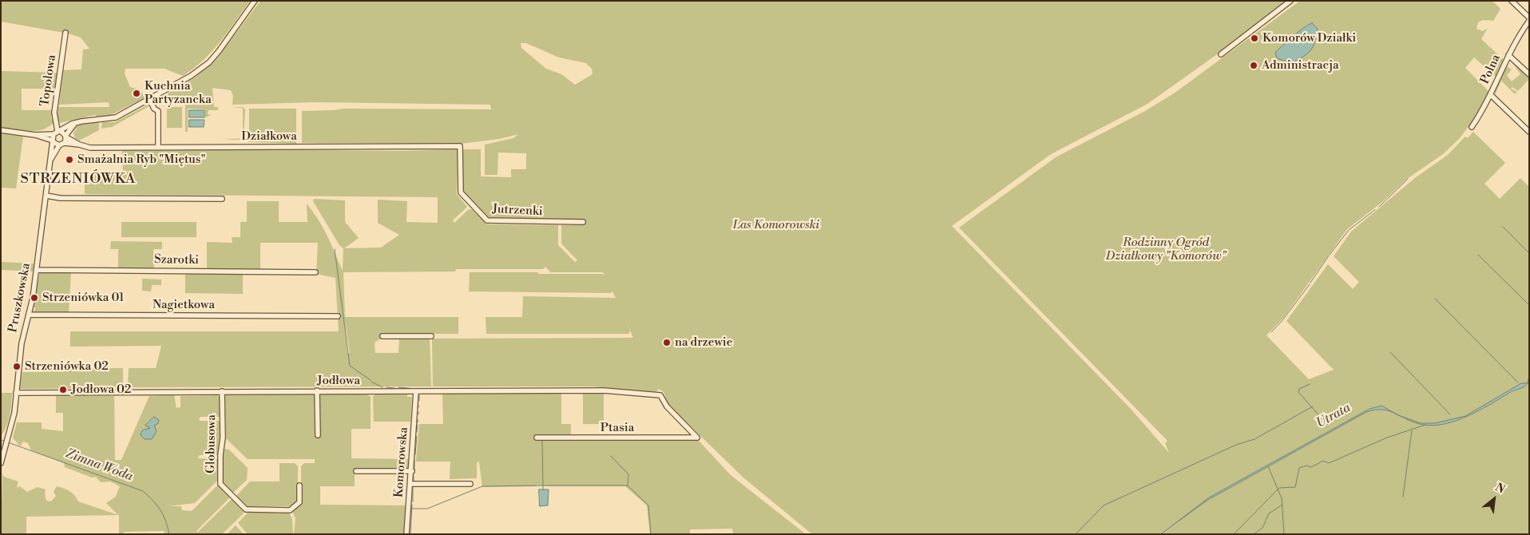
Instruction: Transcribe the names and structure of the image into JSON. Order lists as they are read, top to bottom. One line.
{"streets":{"street":["Polna","Topolowa","Działkowa","Jutrzenki","Szarotki","Pruszkowska","Nagietkowa","Jodłowa","Ptasia","Globusowa","Komorowska"]},"crossings":[["Topolowa","Działkowa"],["Topolowa","Pruszkowska"],["Działkowa","Jutrzenki"],["Szarotki","Pruszkowska"],["Pruszkowska","Nagietkowa"],["Pruszkowska","Jodłowa"],["Jodłowa","Ptasia"],["Jodłowa","Globusowa"],["Jodłowa","Komorowska"]],"districts":["STRZENIÓWKA"],"water":["Utrata","Zimna Woda"],"parks":["Las Komorowski","Rodzinny Ogród Działkowy \"Komorów\""],"places":["Komorów Działki","Administracja","Kuchnia Partyzancka","Smażalnia Ryb \"Miętus\"","Strzeniówka 01","na drzewie","Strzeniówka 02","Jodłowa 02"],"north":"top right"}
